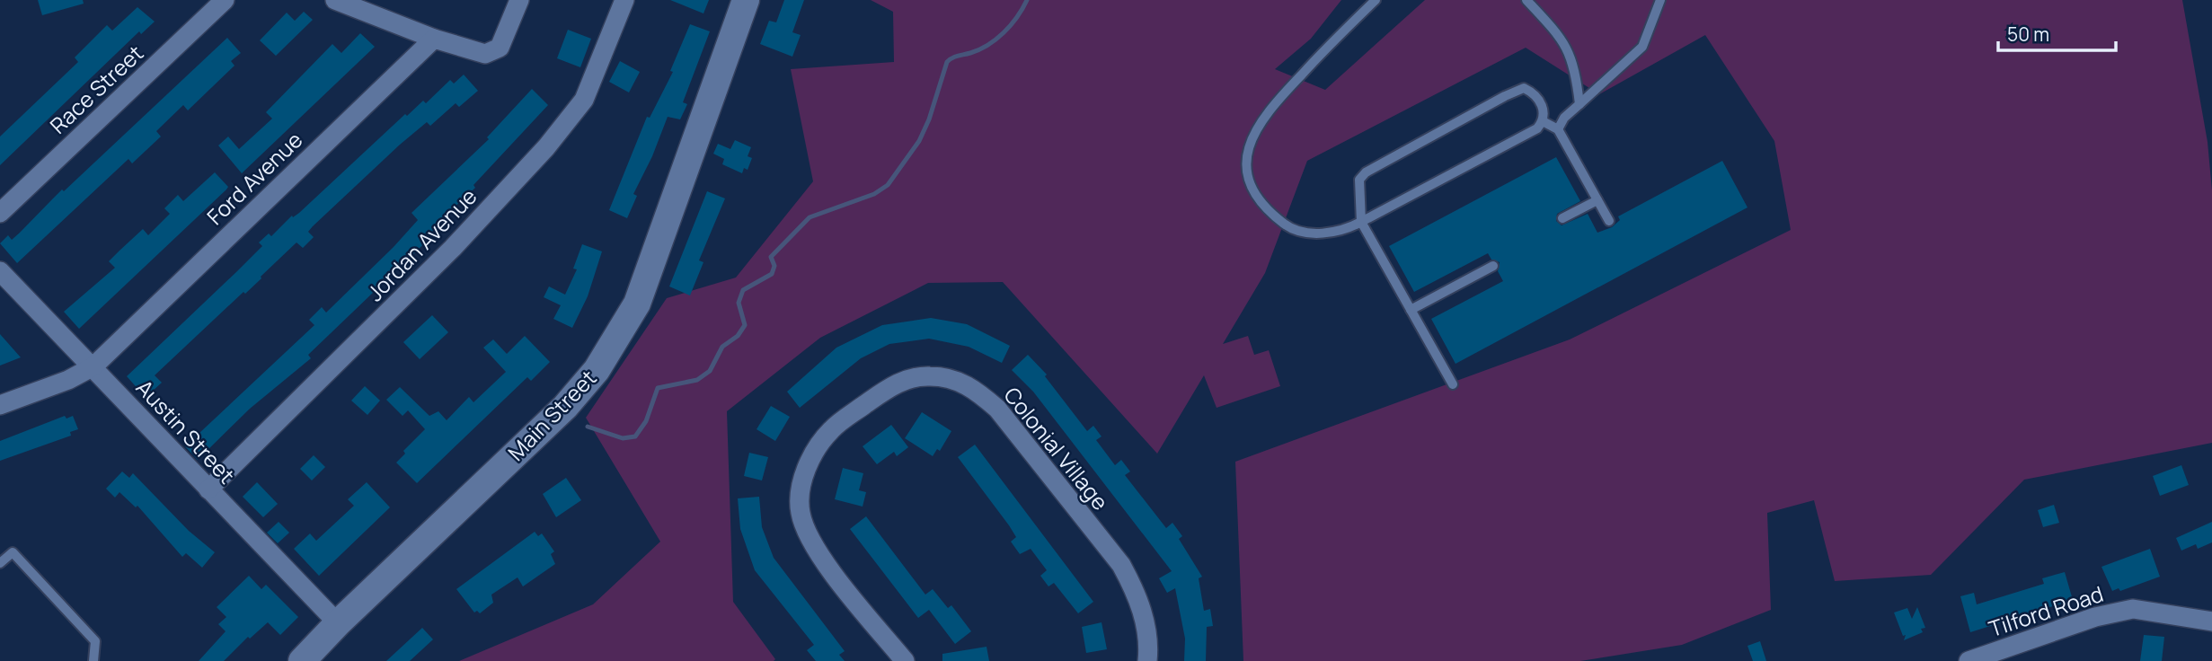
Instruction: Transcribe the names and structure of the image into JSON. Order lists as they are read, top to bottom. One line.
{"streets":{"street":["Race Street","Ford Avenue","Jordan Avenue","Main Street","Austin Street","Colonial Village","Tilford Road"]},"crossings":[["Ford Avenue","Austin Street"],["Jordan Avenue","Austin Street"],["Main Street","Austin Street"]],"scale_bar":"50 m"}
